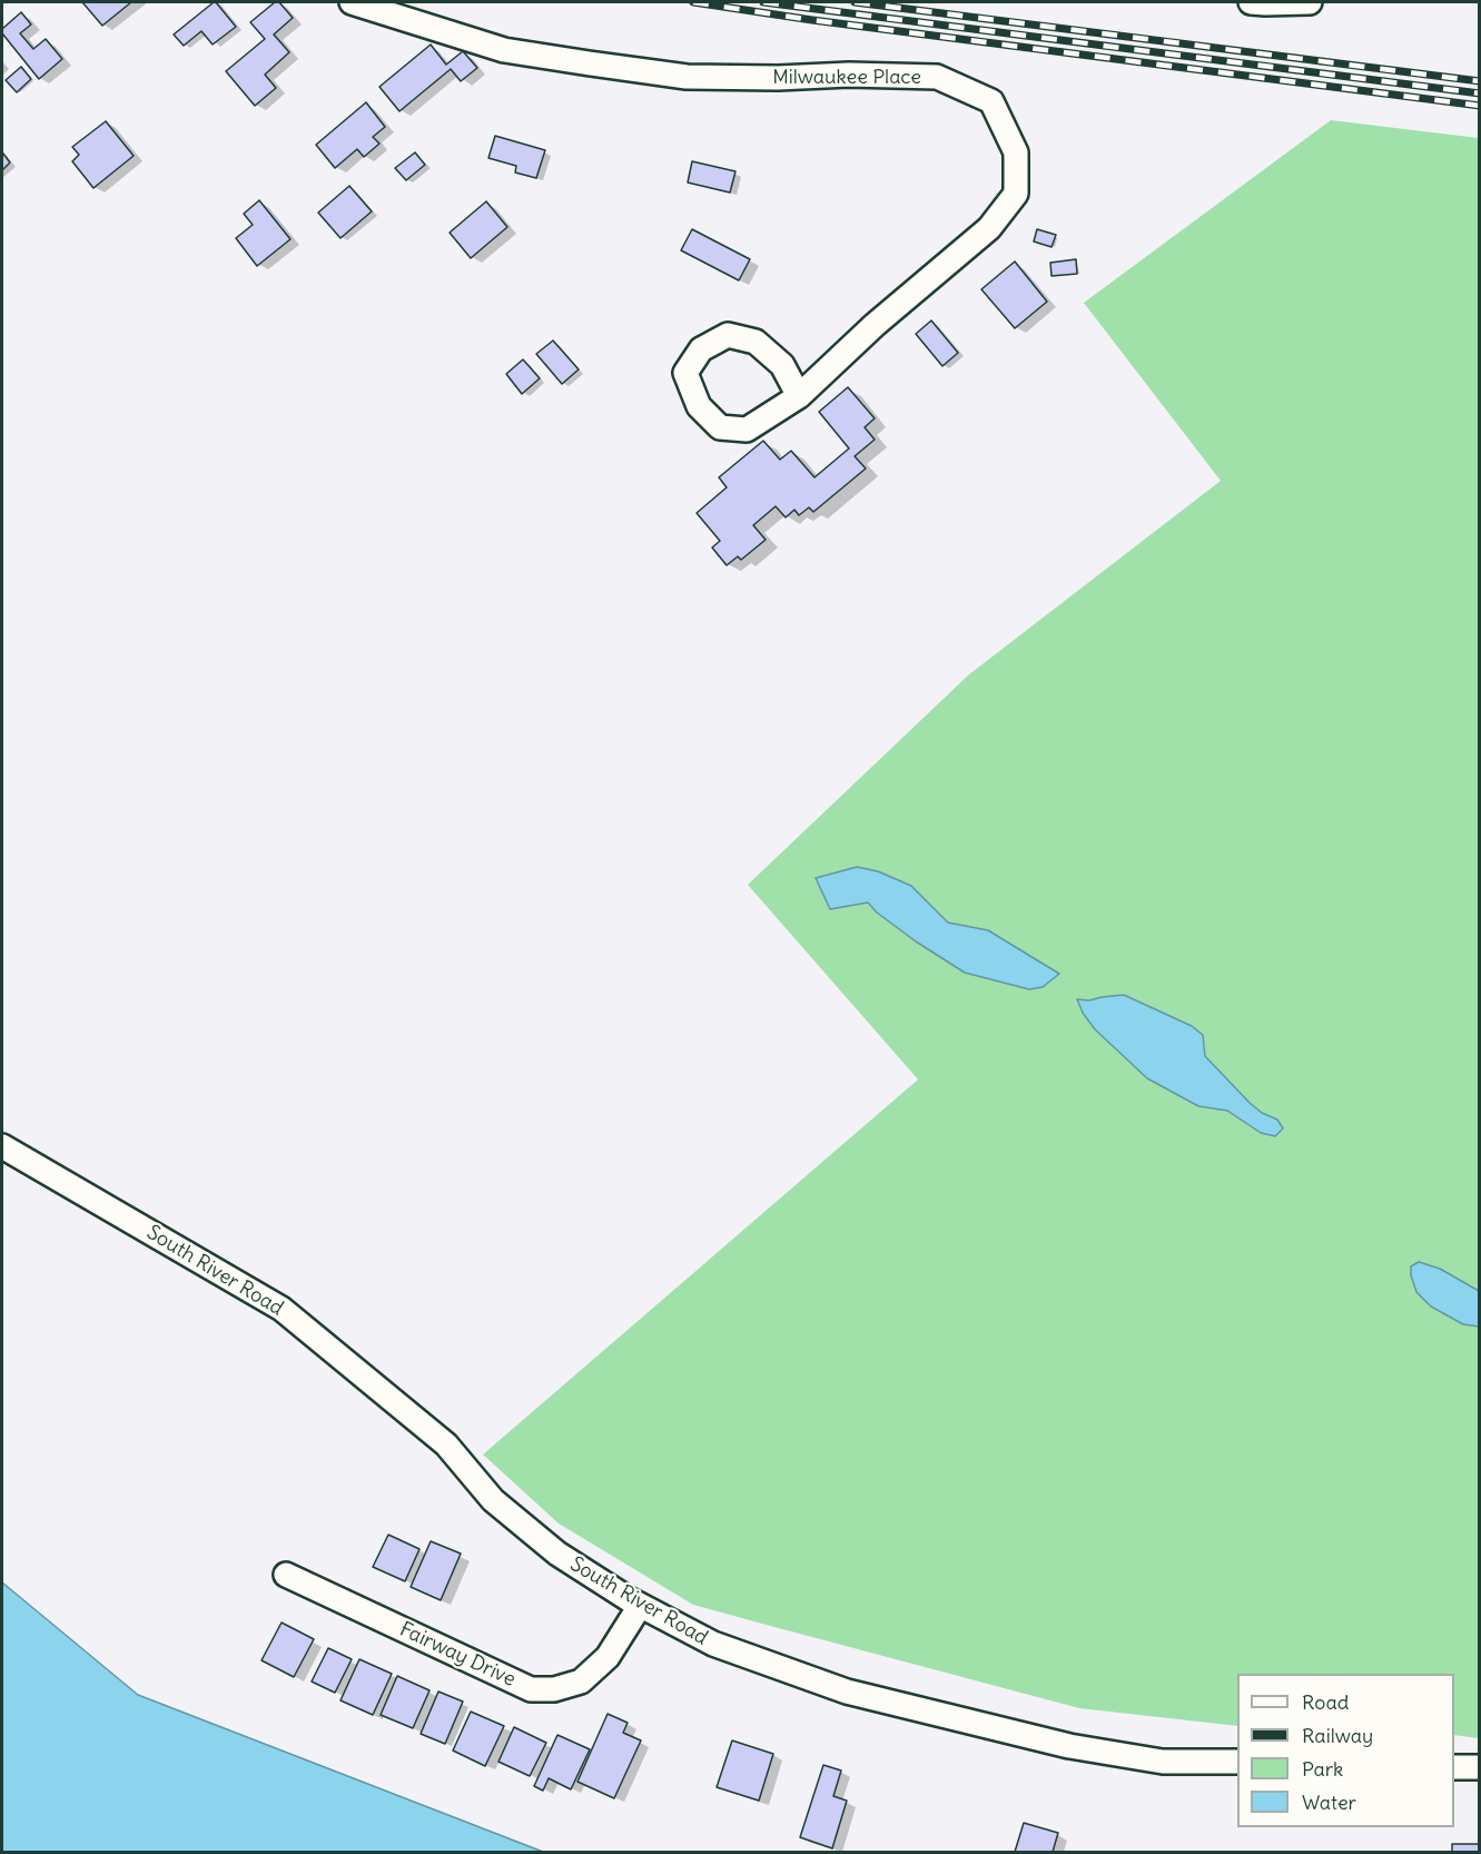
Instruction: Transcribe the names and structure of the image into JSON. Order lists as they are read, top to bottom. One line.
{"streets":{"street":["Milwaukee Place","South River Road","Fairway Drive"]},"crossings":[["South River Road","Fairway Drive"]],"legend":["Road","Railway","Park","Water"]}
